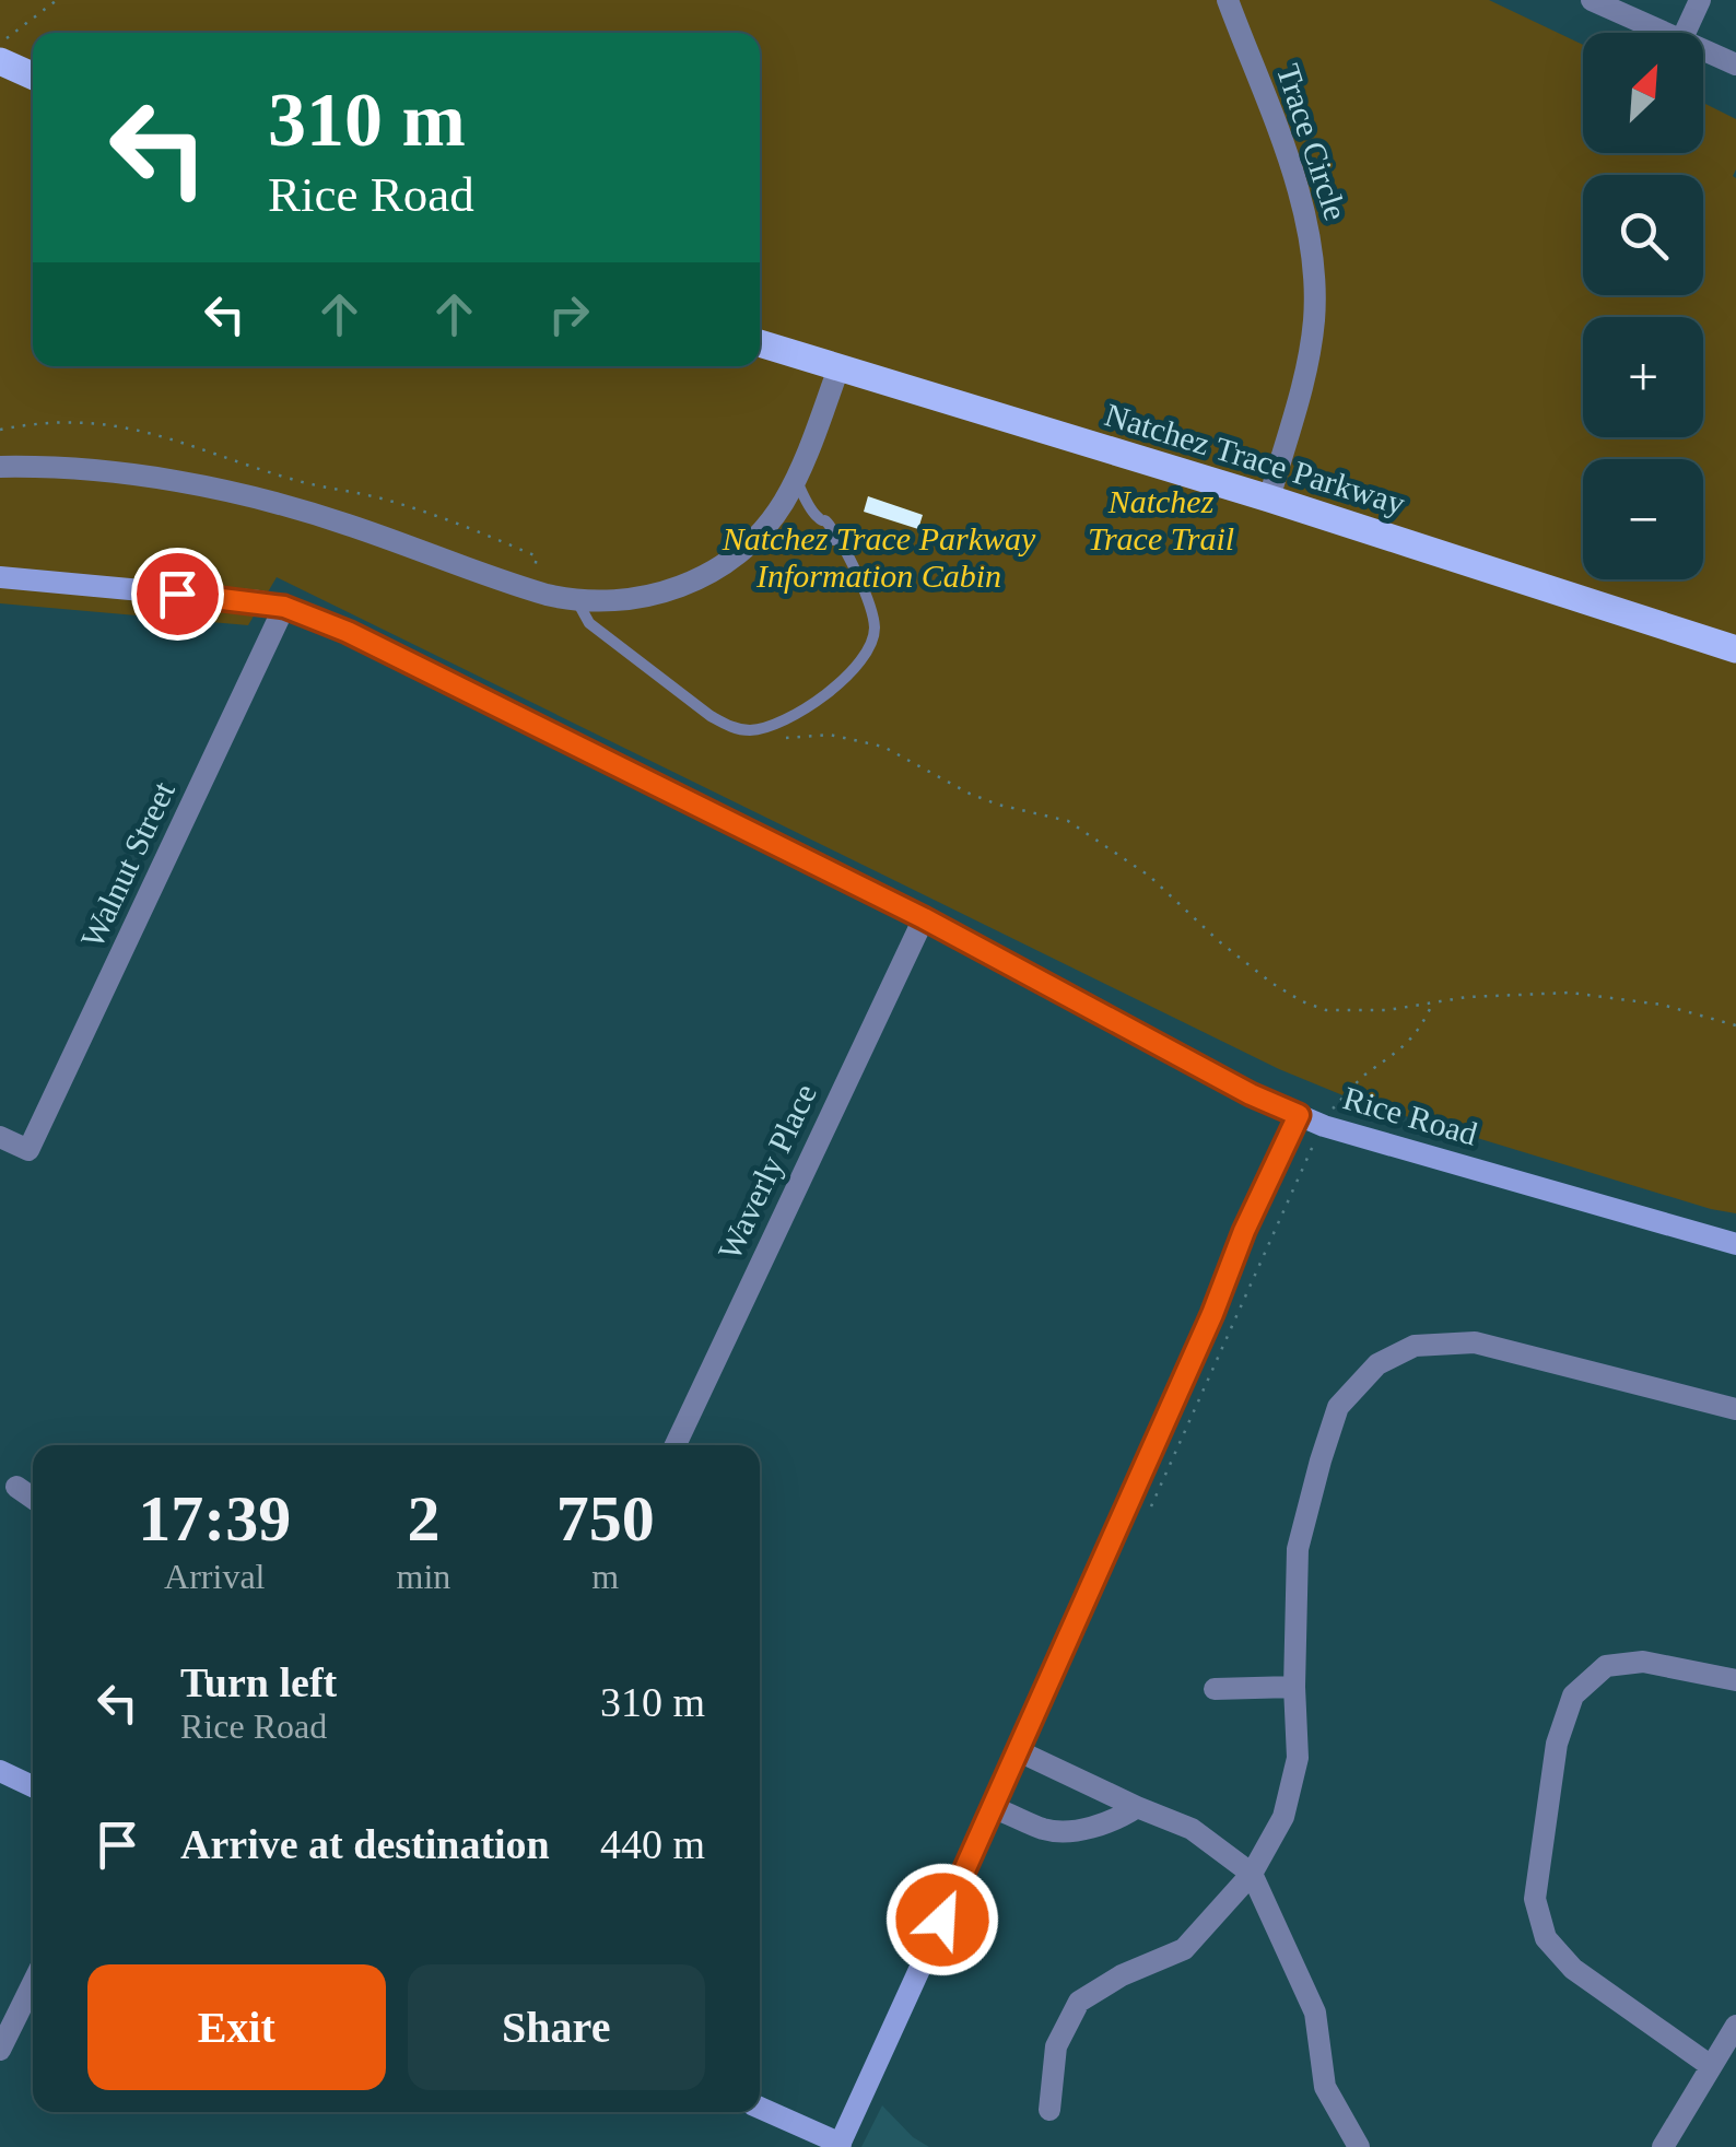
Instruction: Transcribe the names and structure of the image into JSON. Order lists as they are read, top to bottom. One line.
{"streets":{"main road":["Natchez Trace Parkway"],"street":["Trace Circle","Walnut Street","Rice Road","Waverly Place"]},"crossings":[["Trace Circle","Natchez Trace Parkway"],["Walnut Street","Rice Road"],["Rice Road","Waverly Place"]],"parks":["Natchez Trace Trail","Natchez Trace Parkway Information Cabin"],"north":"top right","page":{"map_buttons":["+","−"],"turn":["310 m","Rice Road"],"eta":["17:39","Arrival","2","min","750","m"],"list":[{"name":"Turn left","note":"Rice Road","value":"310 m"},{"name":"Arrive at destination","value":"440 m"}],"buttons":["Exit","Share"]}}
